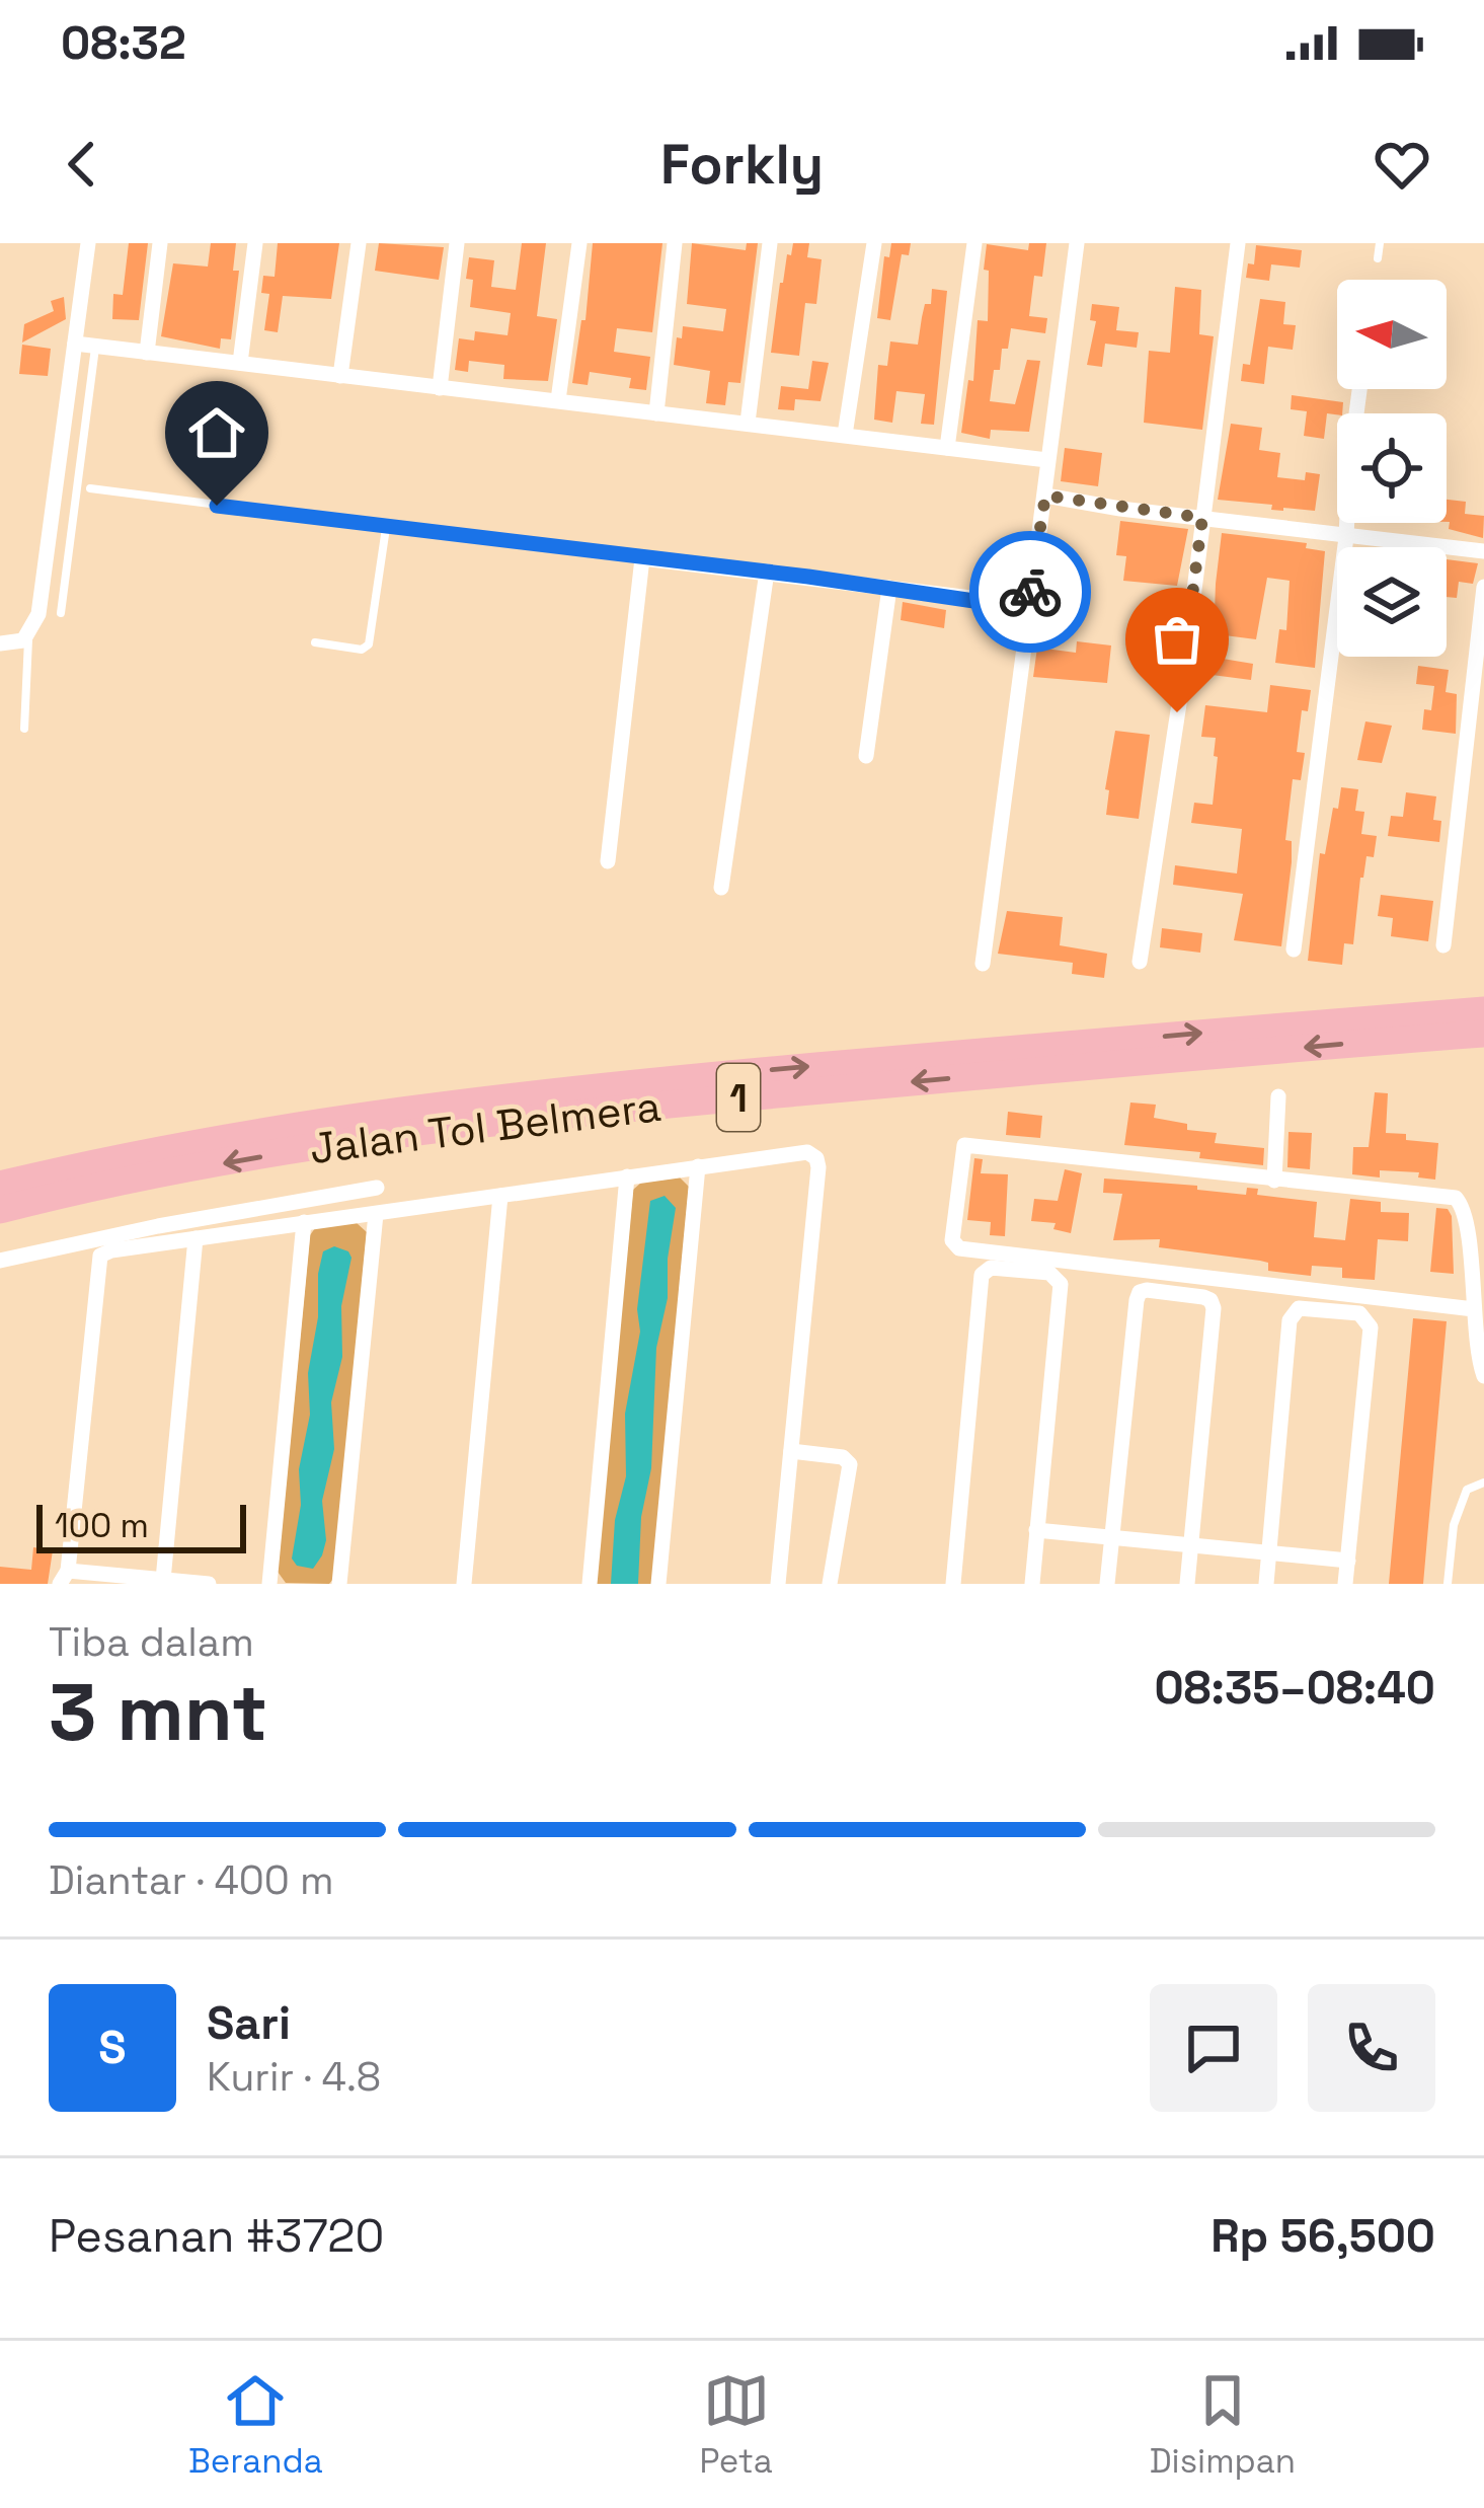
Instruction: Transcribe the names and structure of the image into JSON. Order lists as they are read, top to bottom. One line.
{"streets":{"highway":["1","Jalan Tol Belmera"]},"scale_bar":"100 m","north":"left","page":{"status":"08:32","header":"Forkly","scale":"100 m","heading":["3 mnt","Tiba dalam","08:35–08:40"],"panel":["Sari","Kurir · 4.8","Pesanan #3720","Rp 56,500"],"bar":"Diantar · 400 m","round":"S","tabs":["Beranda","Peta","Disimpan"]}}
